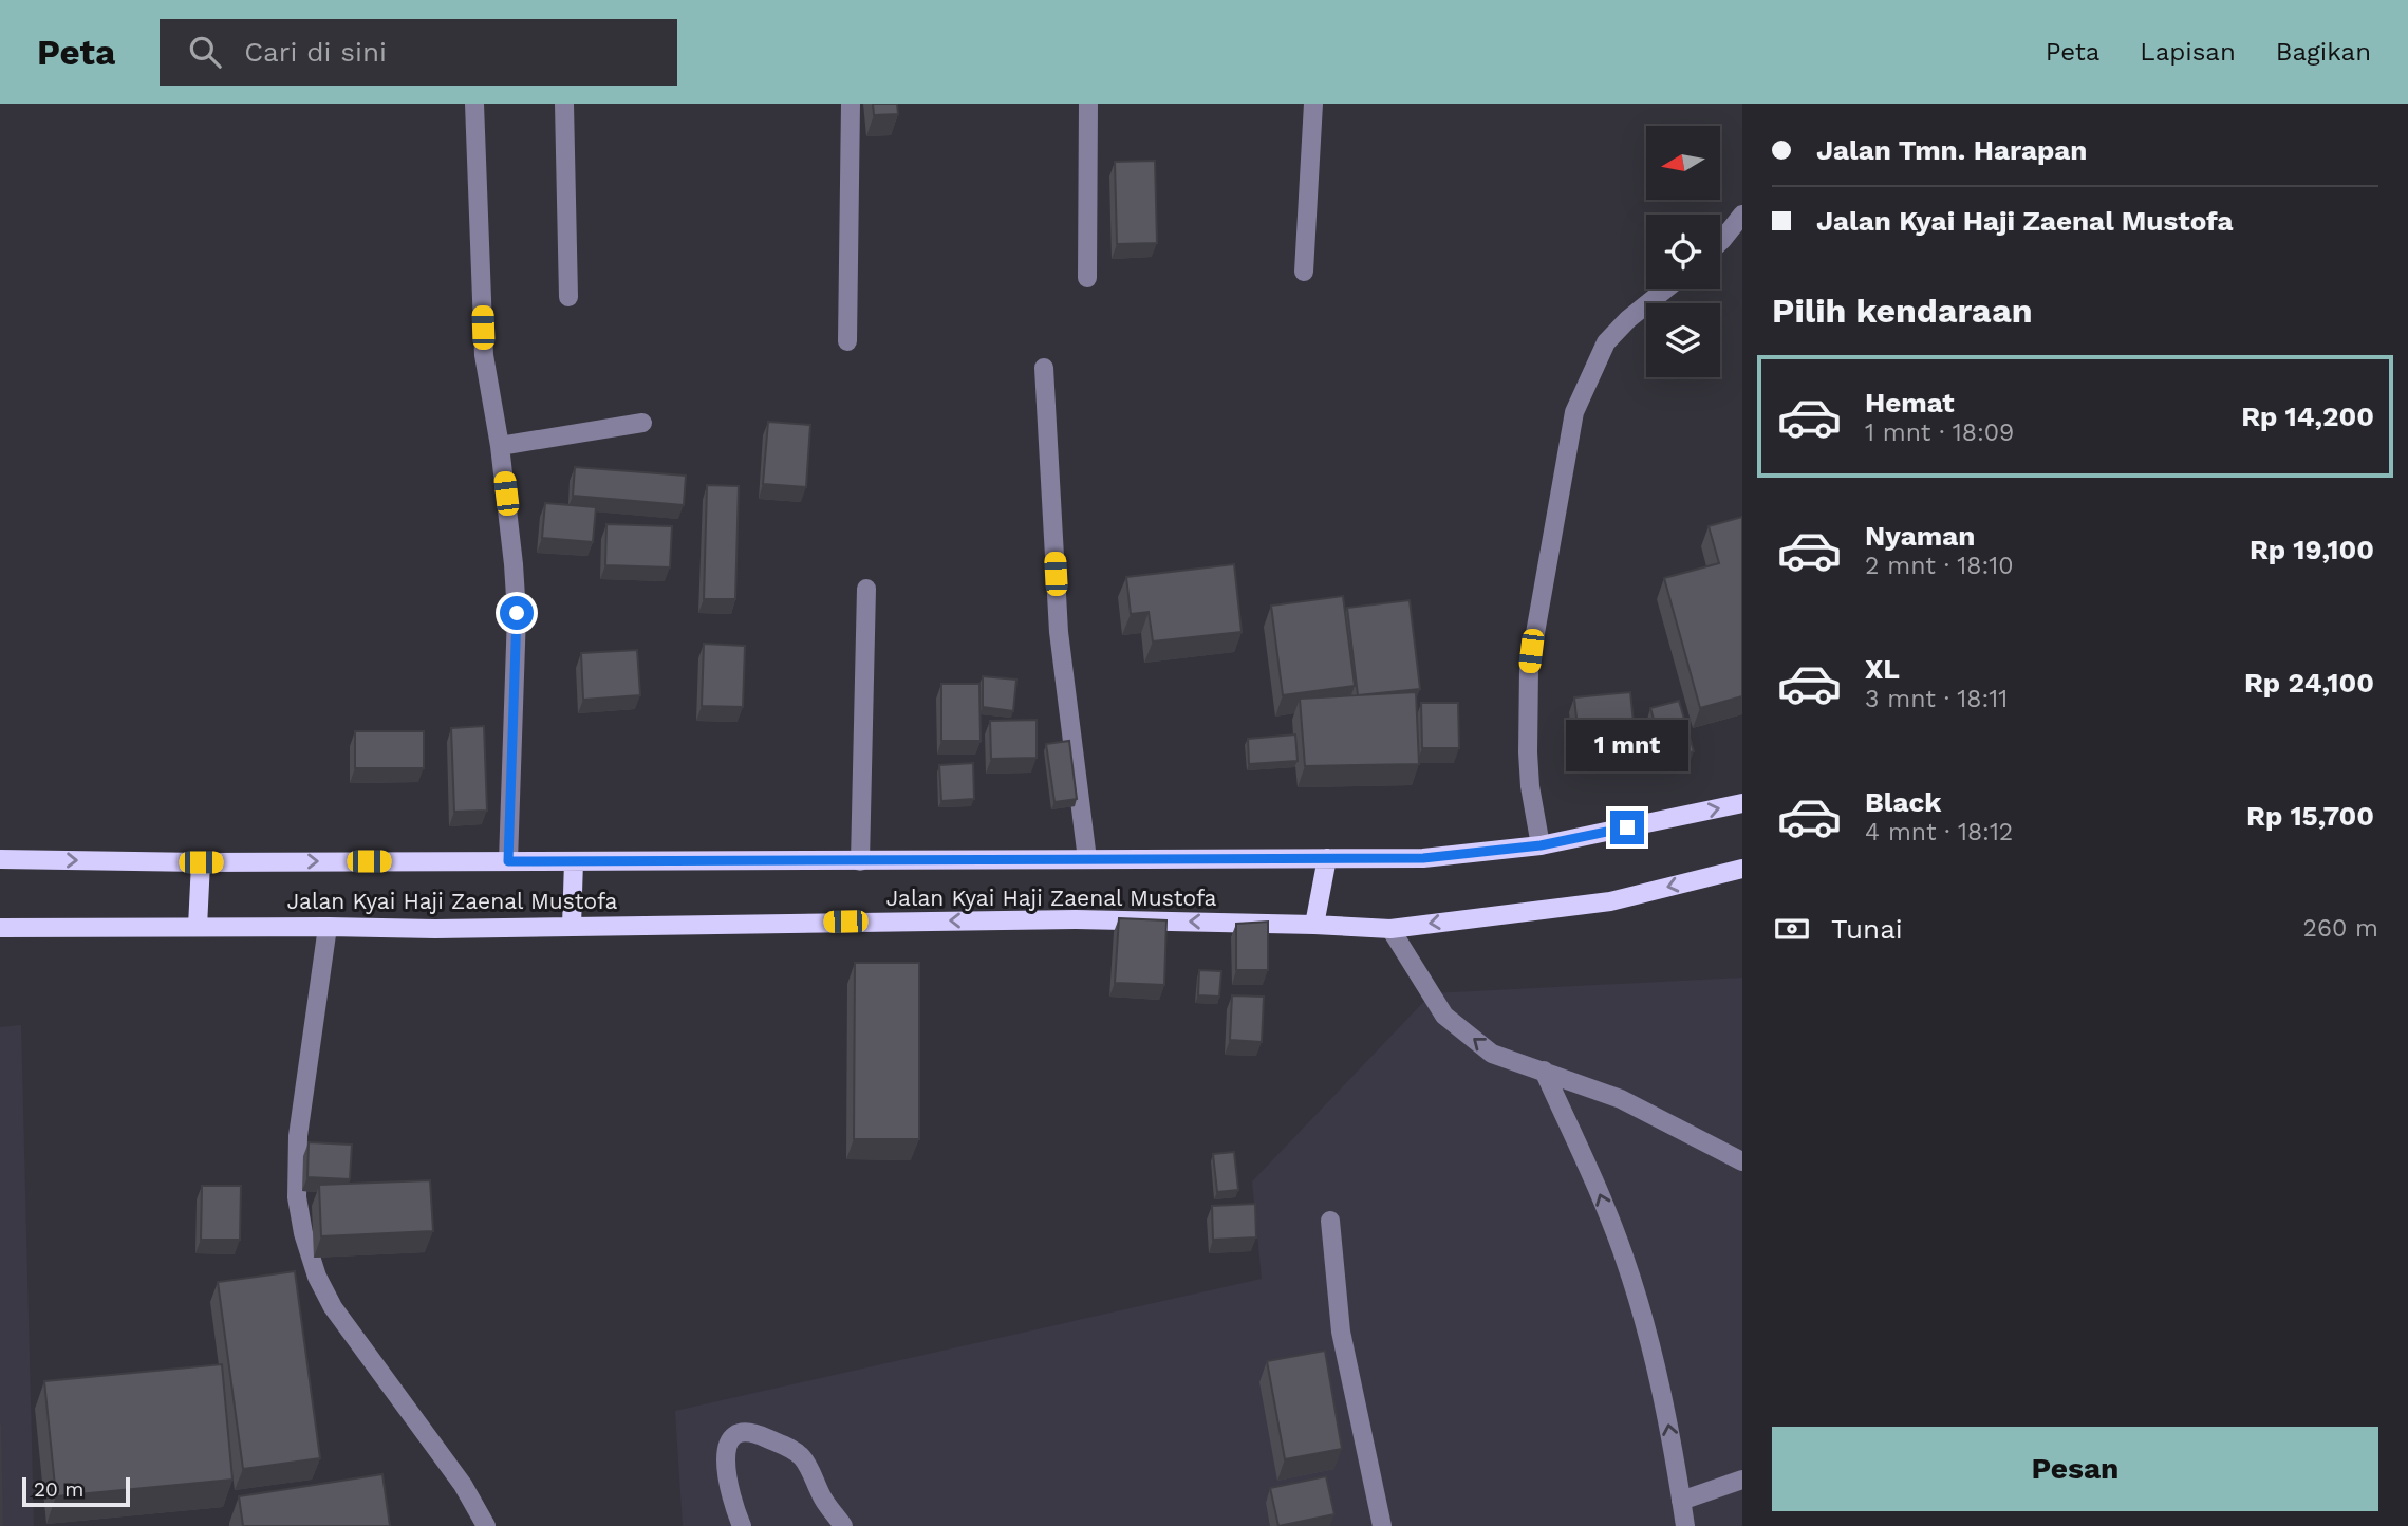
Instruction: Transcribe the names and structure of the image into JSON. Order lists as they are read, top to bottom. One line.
{"streets":{"main road":["Jalan Kyai Haji Zaenal Mustofa"]},"scale_bar":"20 m","north":"left","page":{"header":"Peta","search":"Cari di sini","nav":["Peta","Lapisan","Bagikan"],"banner":["Jalan Tmn. Harapan","Jalan Kyai Haji Zaenal Mustofa"],"heading":"Pilih kendaraan","list":[{"name":"Hemat","note":"1 mnt · 18:09","value":"Rp 14,200"},{"name":"Nyaman","note":"2 mnt · 18:10","value":"Rp 19,100"},{"name":"XL","note":"3 mnt · 18:11","value":"Rp 24,100"},{"name":"Black","note":"4 mnt · 18:12","value":"Rp 15,700"}],"bubble":"1 mnt","pay":["Tunai","260 m"],"buttons":"Pesan","scale":"20 m"}}
